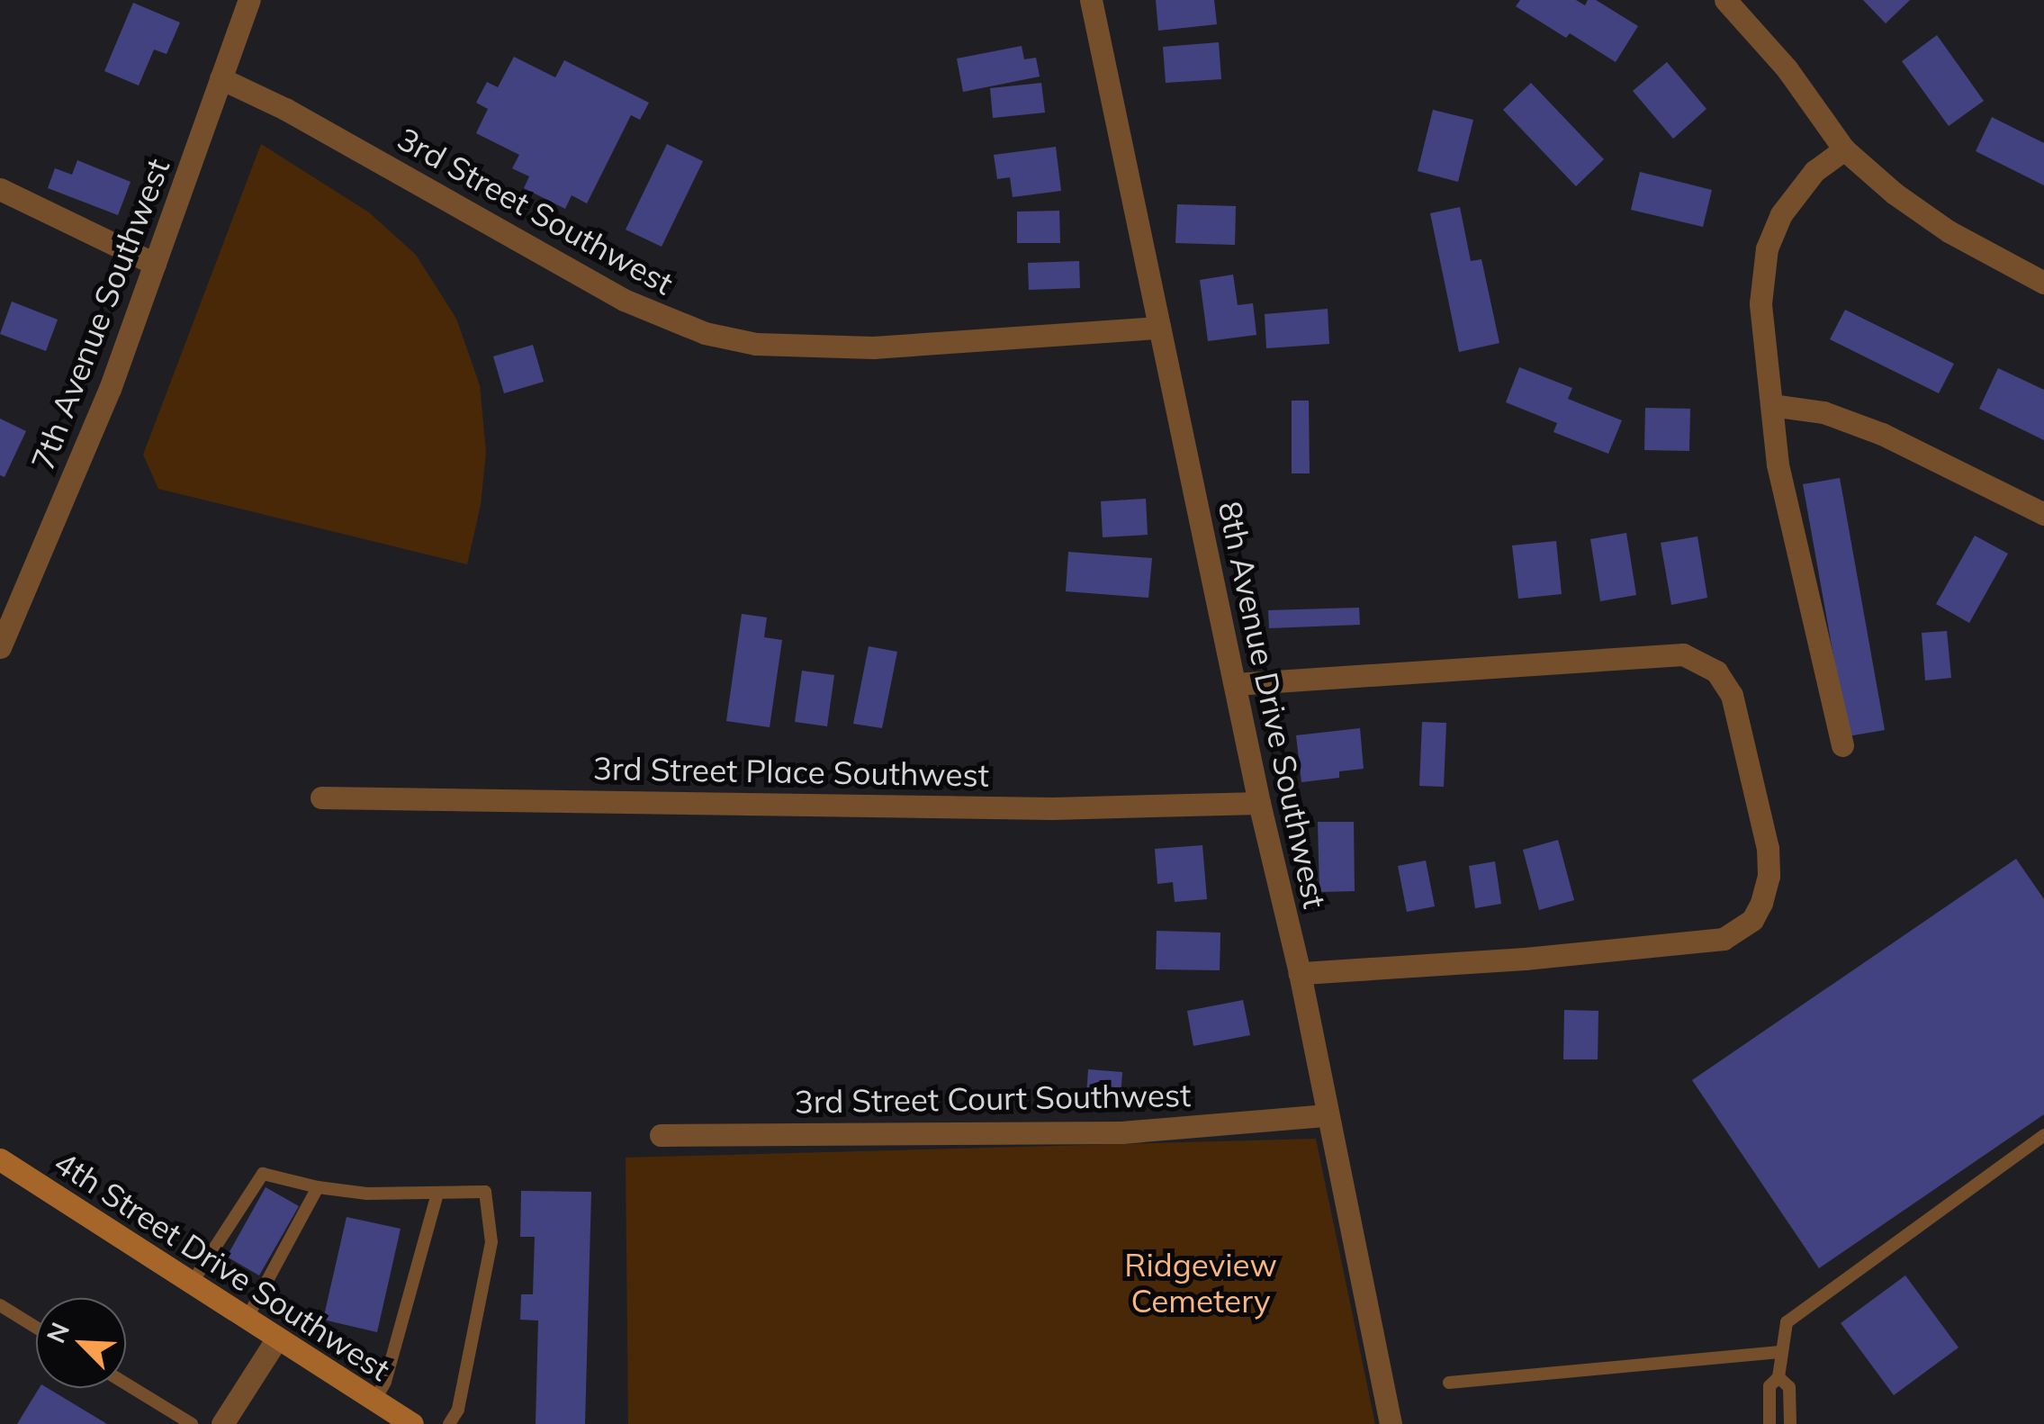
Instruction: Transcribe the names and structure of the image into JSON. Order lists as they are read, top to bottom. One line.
{"streets":{"main road":["4th Street Drive Southwest"],"street":["3rd Street Southwest","7th Avenue Southwest","8th Avenue Drive Southwest","3rd Street Place Southwest","3rd Street Court Southwest"]},"crossings":[["3rd Street Southwest","7th Avenue Southwest"],["3rd Street Southwest","8th Avenue Drive Southwest"],["8th Avenue Drive Southwest","3rd Street Place Southwest"],["8th Avenue Drive Southwest","3rd Street Court Southwest"]],"parks":["Ridgeview Cemetery"],"north":"top left"}
